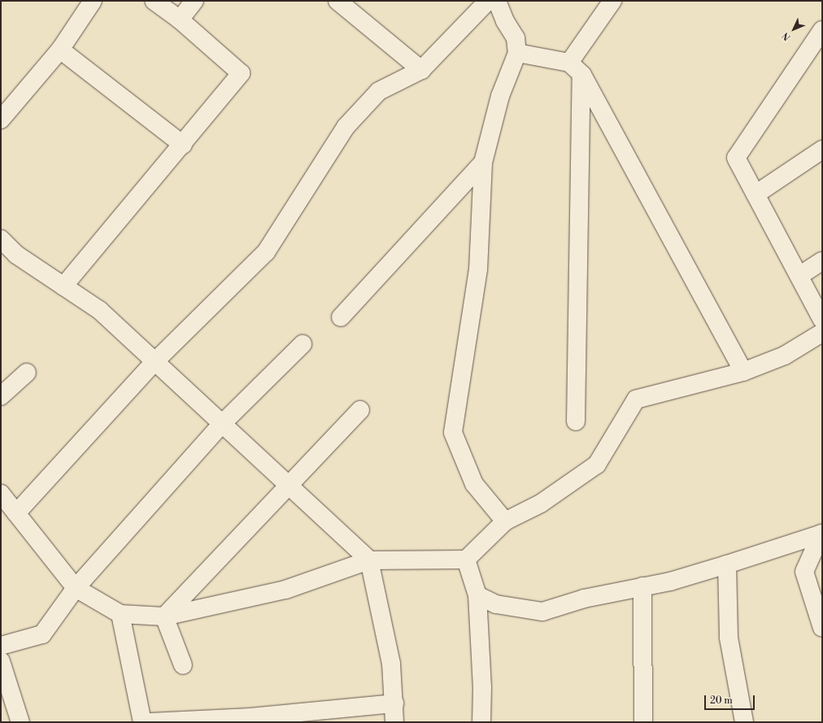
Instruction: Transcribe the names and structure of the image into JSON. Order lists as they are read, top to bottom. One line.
{"scale_bar":"20 m","north":"bottom left"}
